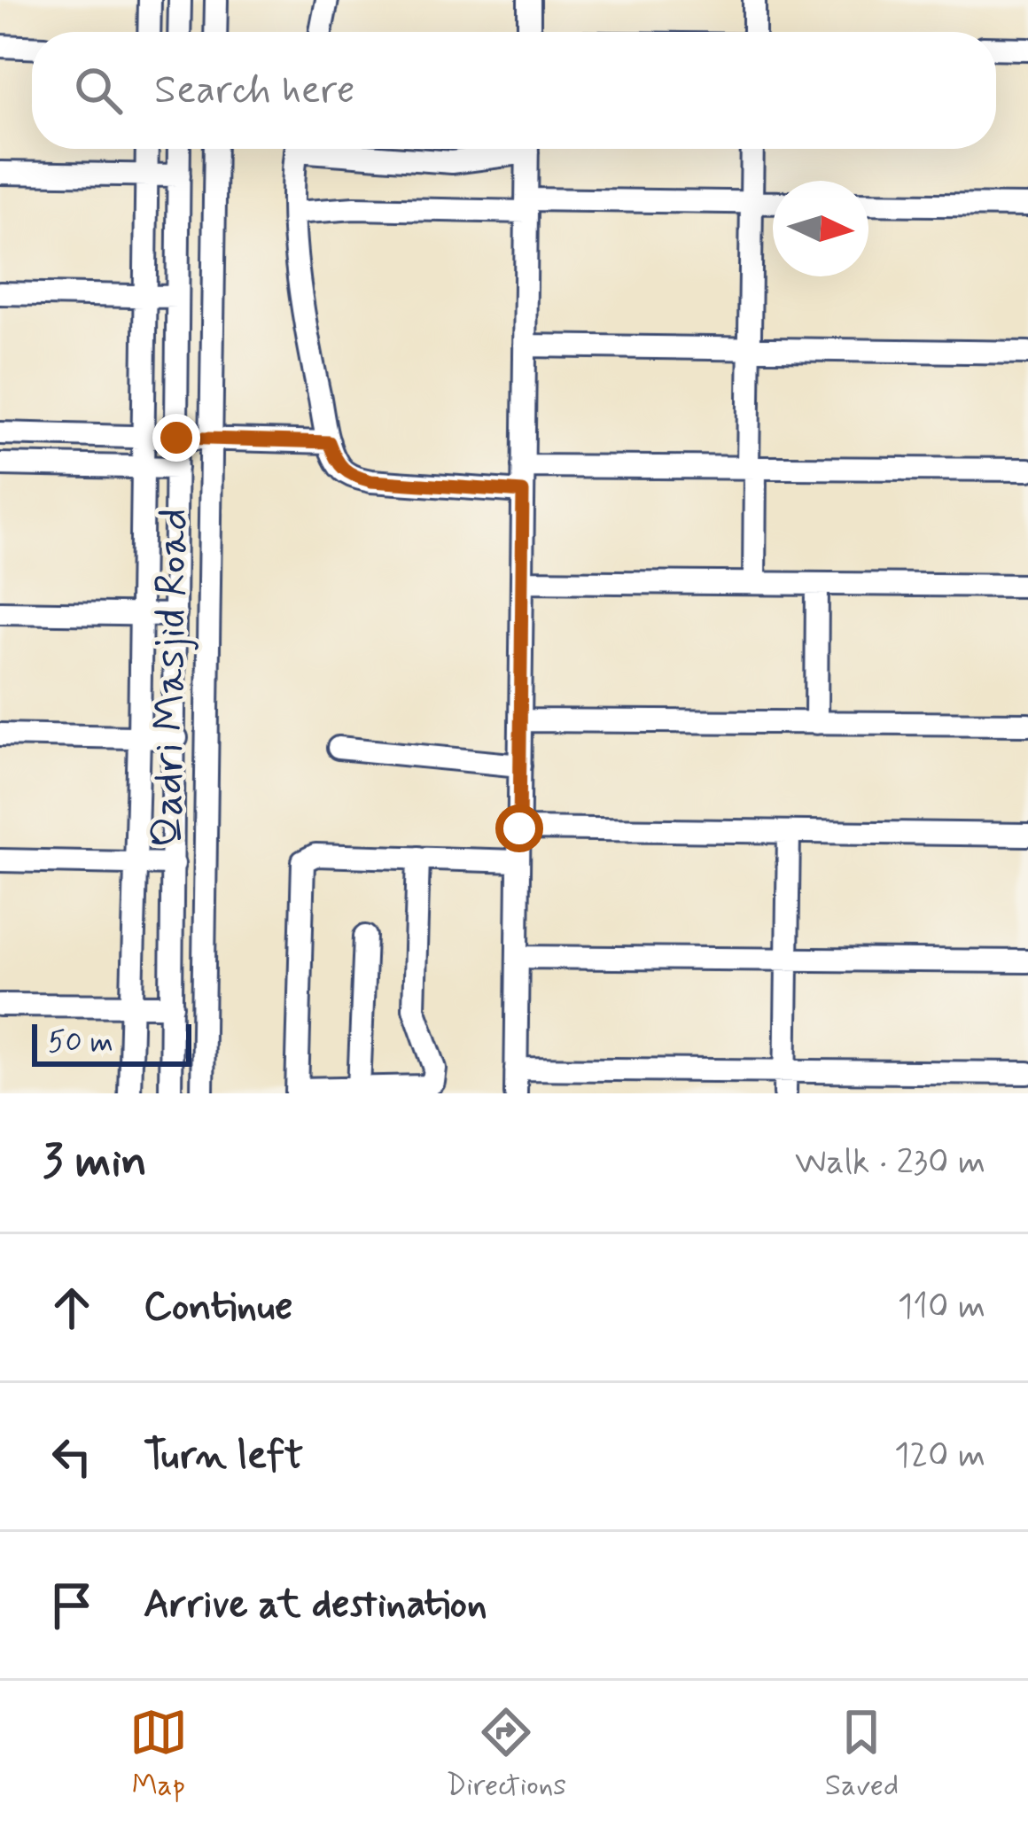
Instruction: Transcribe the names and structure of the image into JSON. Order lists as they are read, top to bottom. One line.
{"streets":{"street":["Qadri Masjid Road"]},"scale_bar":"50 m","north":"right","page":{"search":"Search here","scale":"50 m","heading":["3 min","Walk · 230 m"],"list":[["Continue","110 m"],["Turn left","120 m"],"Arrive at destination"],"nav":["Map","Directions","Saved"]}}
